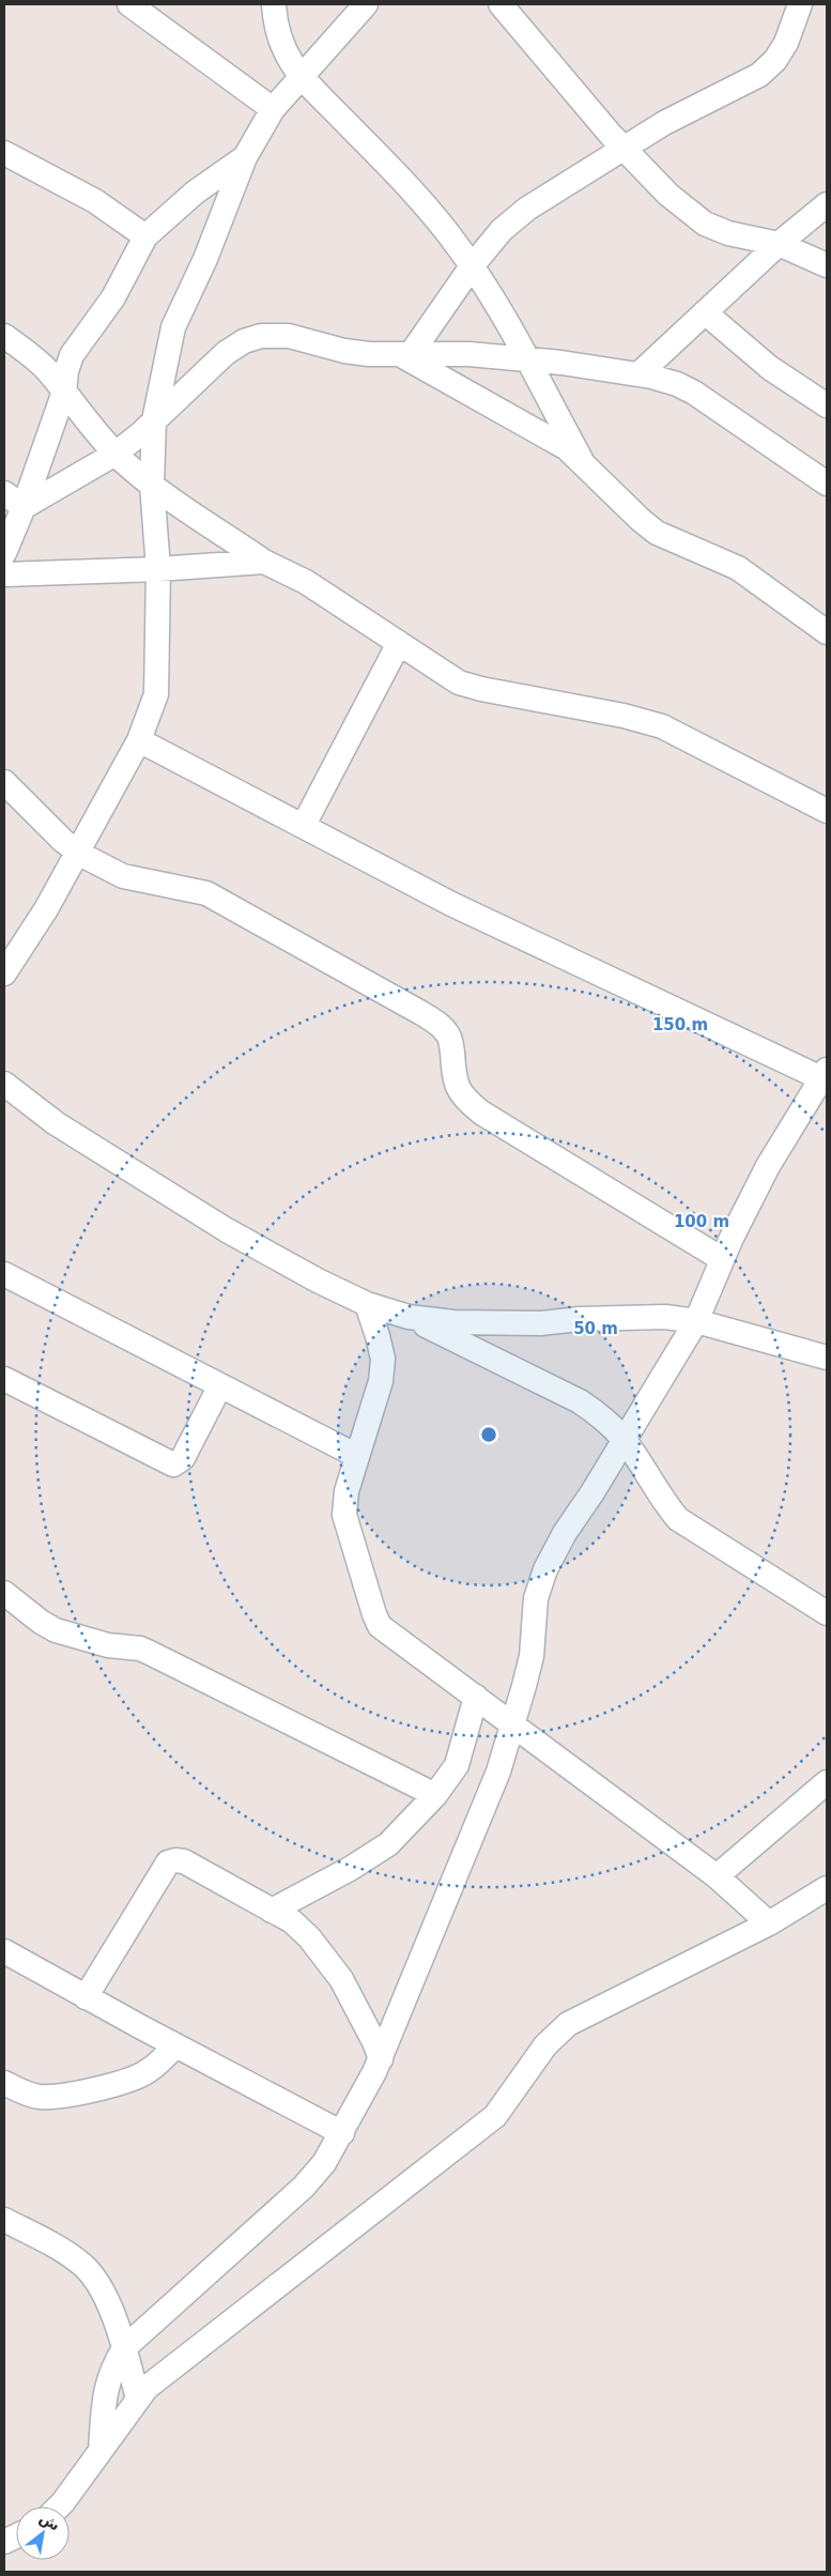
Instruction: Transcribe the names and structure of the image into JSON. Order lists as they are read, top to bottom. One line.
{"north":"top right","rings":["150 m","100 m","50 m"]}
